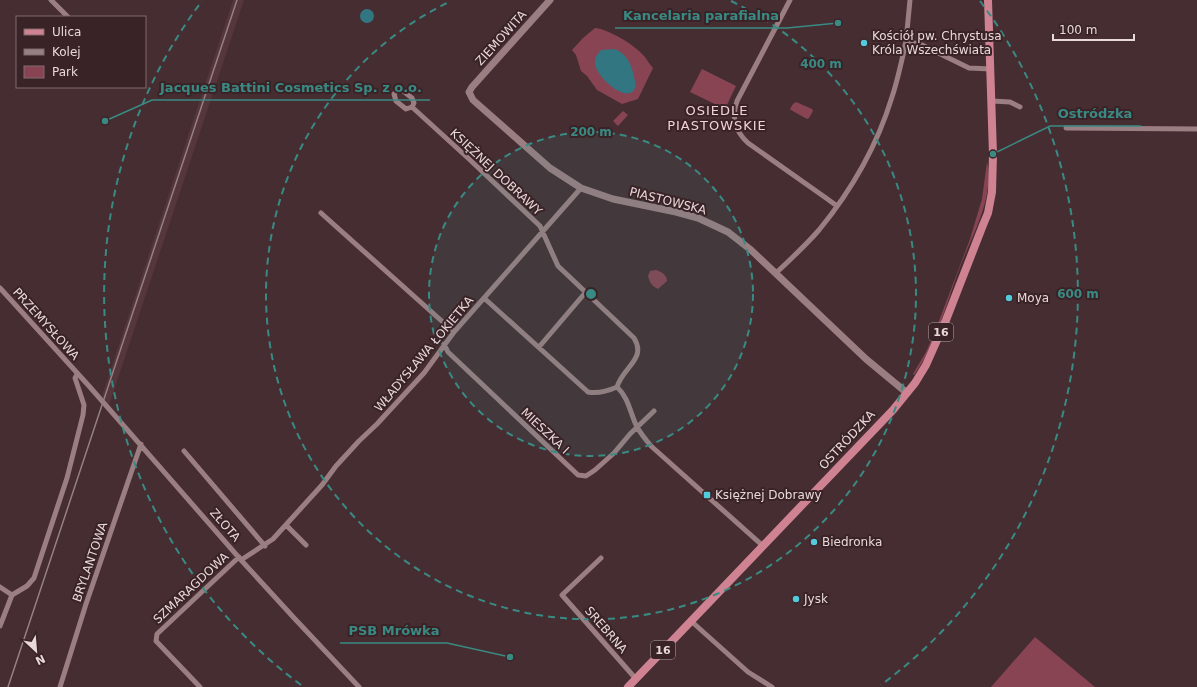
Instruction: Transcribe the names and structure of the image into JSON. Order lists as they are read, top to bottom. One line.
{"streets":{"main road":["16","OSTRÓDZKA"],"street":["ZIEMOWITA","KSIĘŻNEJ DOBRAWY","PIASTOWSKA","PRZEMYSŁOWA","WŁADYSŁAWA ŁOKIETKA","MIESZKA I","ZŁOTA","BRYLANTOWA","SZMARAGDOWA","SREBRNA"]},"crossings":[["ZIEMOWITA","PIASTOWSKA"],["KSIĘŻNEJ DOBRAWY","WŁADYSŁAWA ŁOKIETKA"],["PIASTOWSKA","WŁADYSŁAWA ŁOKIETKA"],["PIASTOWSKA","OSTRÓDZKA"],["PRZEMYSŁOWA","ZŁOTA"],["16","OSTRÓDZKA"],["16","SREBRNA"],["WŁADYSŁAWA ŁOKIETKA","MIESZKA I"],["WŁADYSŁAWA ŁOKIETKA","ZŁOTA"],["WŁADYSŁAWA ŁOKIETKA","SZMARAGDOWA"],["OSTRÓDZKA","SREBRNA"],["ZŁOTA","BRYLANTOWA"],["ZŁOTA","SZMARAGDOWA"]],"districts":["OSIEDLE PIASTOWSKIE"],"places":{"other":["Kancelaria parafialna","Kościół pw. Chrystusa Króla Wszechświata","Jacques Battini Cosmetics Sp. z o.o.","Ostródzka","Moya","Biedronka","Jysk","PSB Mrówka"],"transit":["Księżnej Dobrawy"]},"legend":["Ulica","Kolej","Park"],"scale_bar":"100 m","north":"bottom right","rings":["400 m","200 m","600 m"]}
